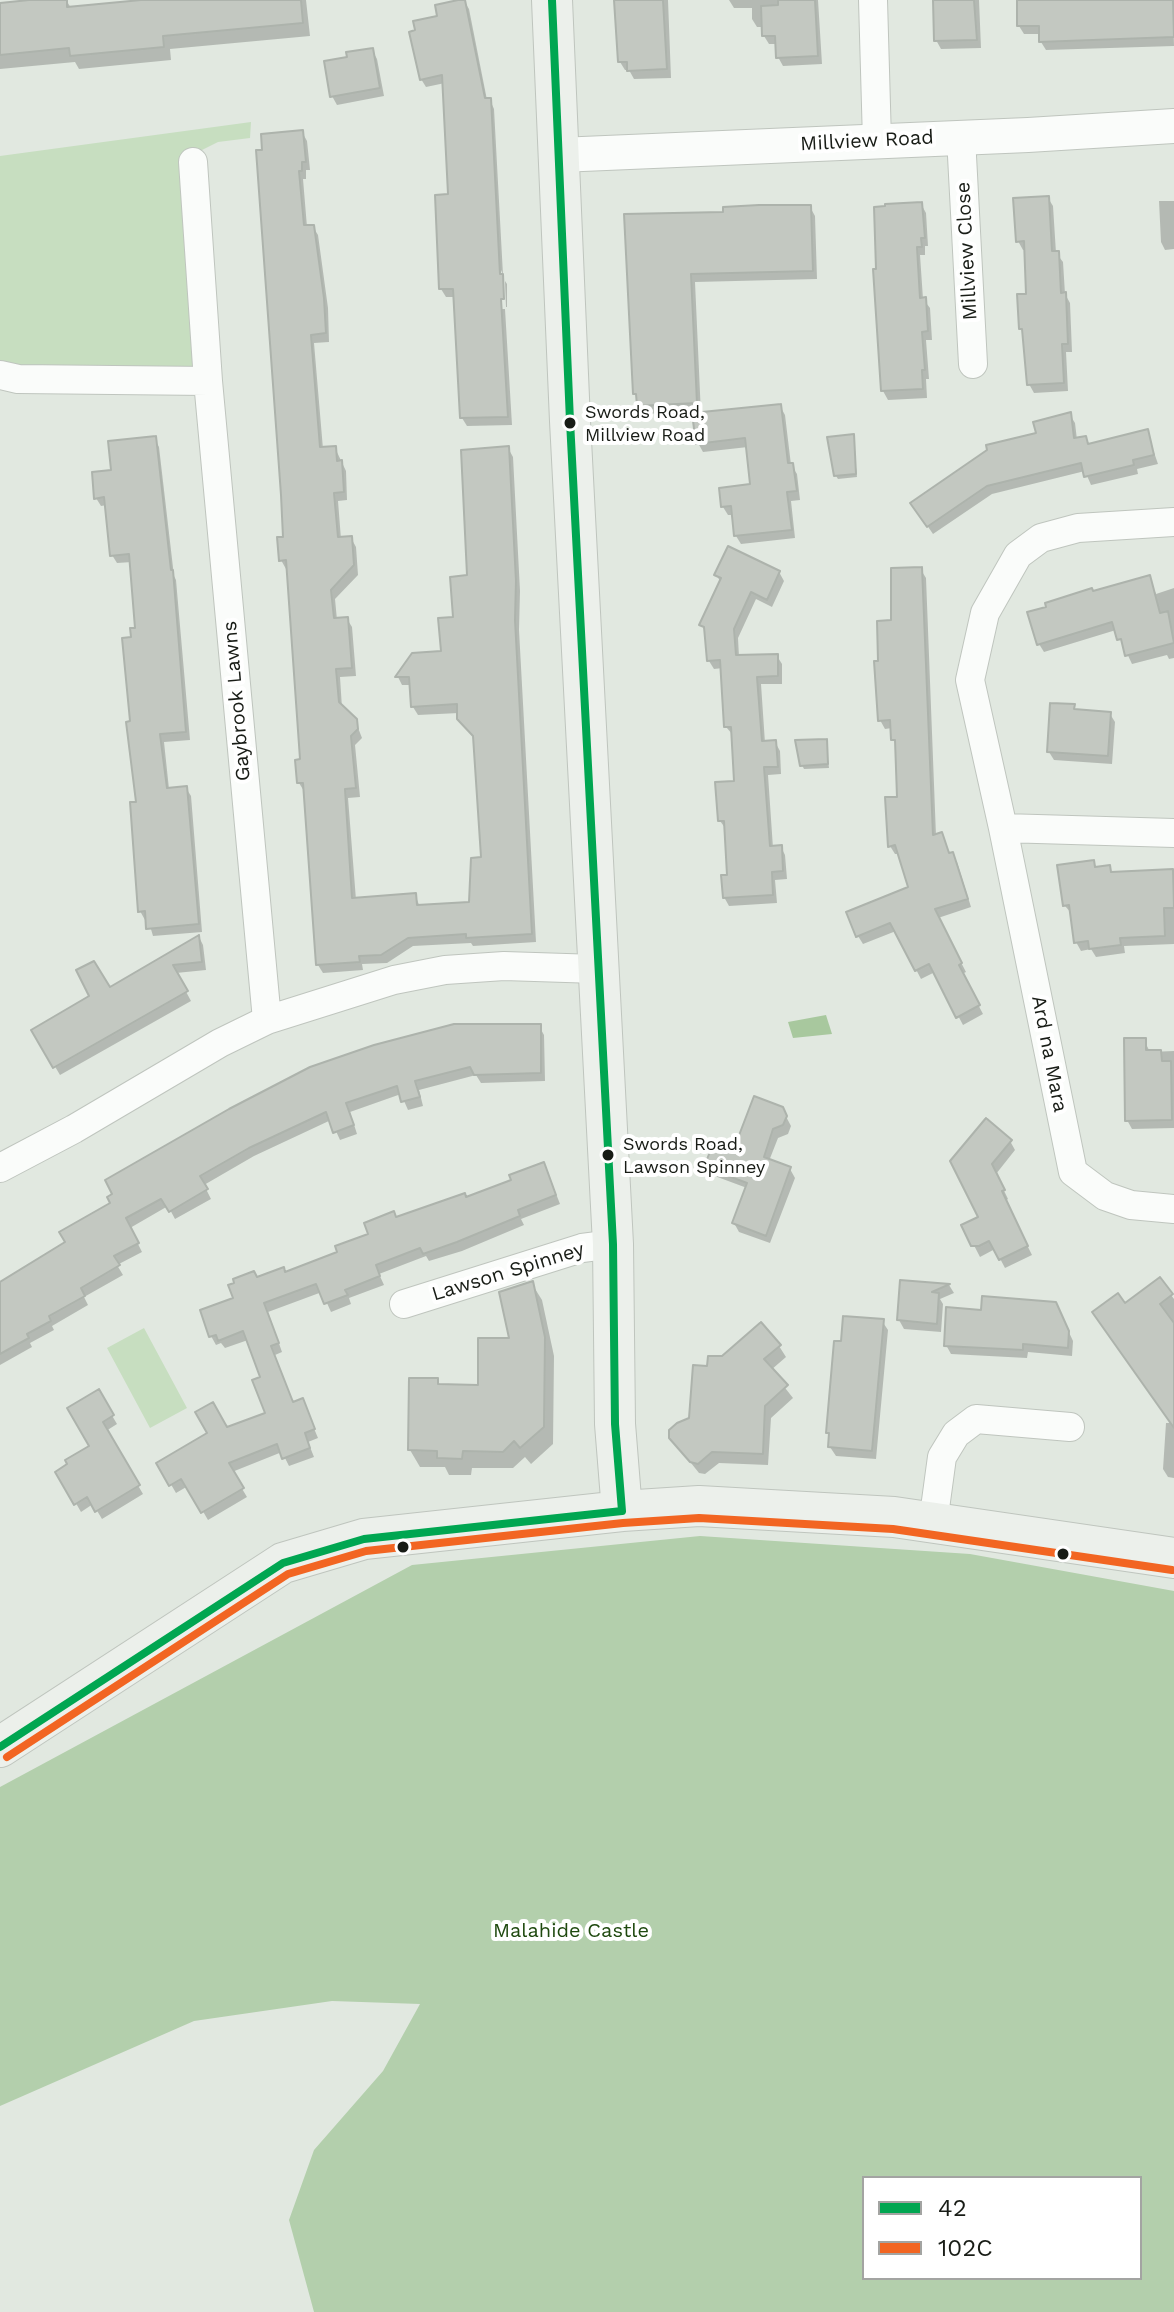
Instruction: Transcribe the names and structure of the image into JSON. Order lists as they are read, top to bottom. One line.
{"streets":{"street":["Millview Road","Millview Close","Gaybrook Lawns","Ard na Mara","Lawson Spinney"]},"crossings":[["Millview Road","Millview Close"]],"parks":["Malahide Castle"],"places":["Swords Road, Millview Road","Swords Road, Lawson Spinney"],"lines":["transit line 42","transit line 102C"],"legend":["42","102C"]}
